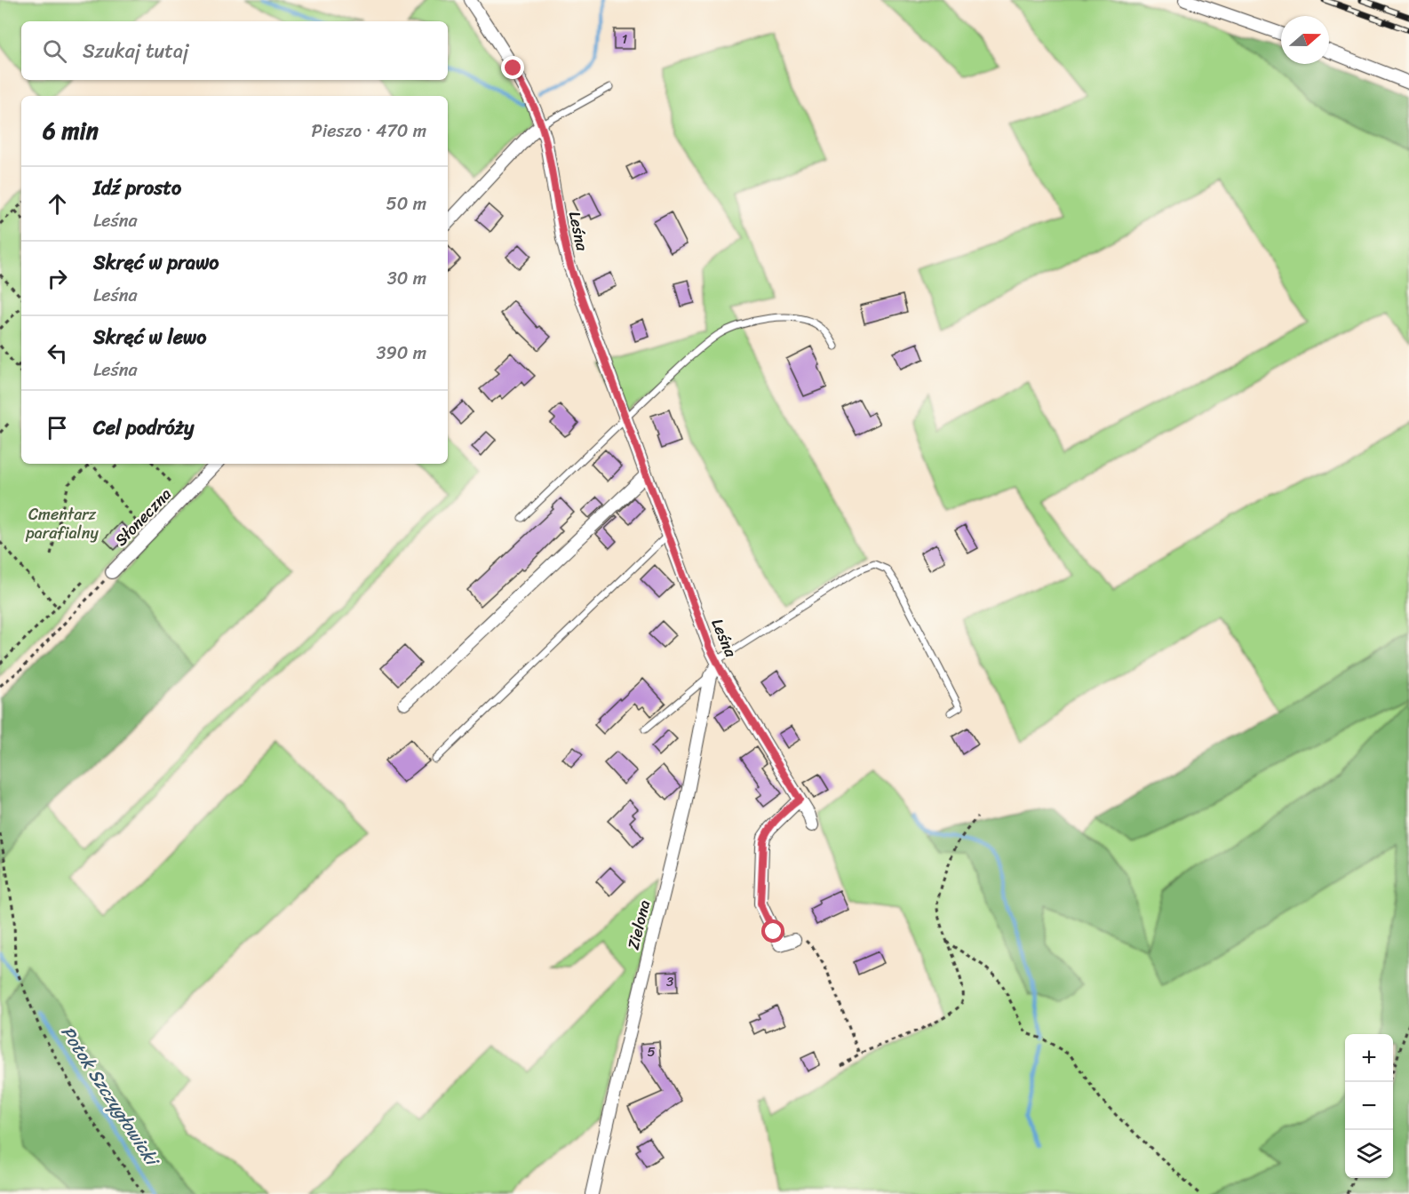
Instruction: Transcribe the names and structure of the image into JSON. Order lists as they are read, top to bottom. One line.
{"streets":{"street":["Leśna","Słoneczna","Zielona"]},"crossings":[["Leśna","Zielona"]],"water":["Potok Szczygłowicki"],"parks":["Cmentarz parafialny"],"house_numbers":["1","3","5"],"north":"right","page":{"search":"Szukaj tutaj","heading":["6 min","Pieszo · 470 m"],"list":[["Idź prosto","Leśna","50 m"],["Skręć w prawo","Leśna","30 m"],["Skręć w lewo","Leśna","390 m"],"Cel podróży"],"map_buttons":["+","−"]}}
